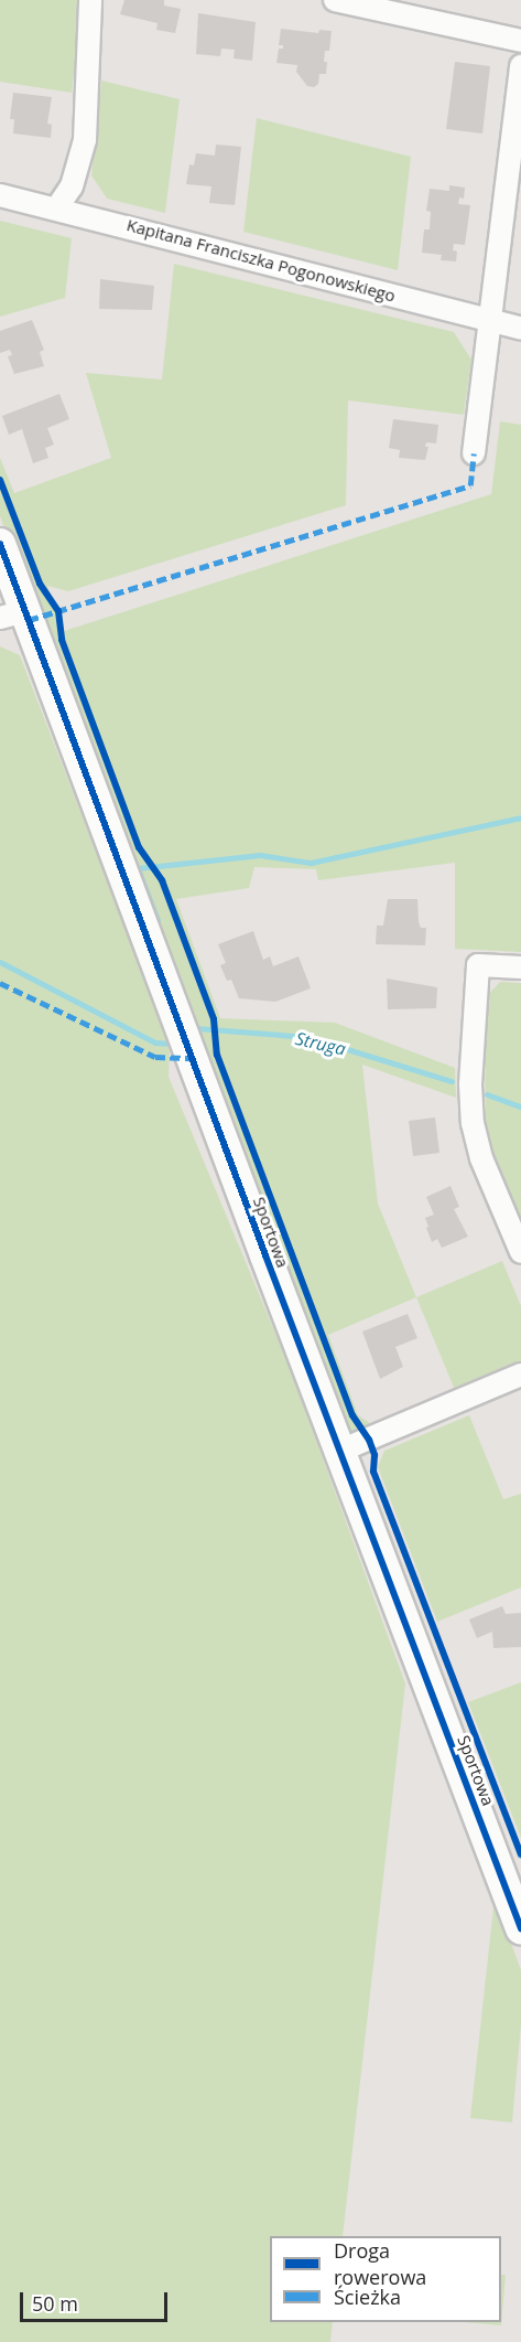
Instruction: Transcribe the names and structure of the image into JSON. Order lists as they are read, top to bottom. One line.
{"streets":{"street":["Kapitana Franciszka Pogonowskiego","Sportowa"]},"water":["Struga"],"legend":["Droga rowerowa","Ścieżka"],"scale_bar":"50 m"}
